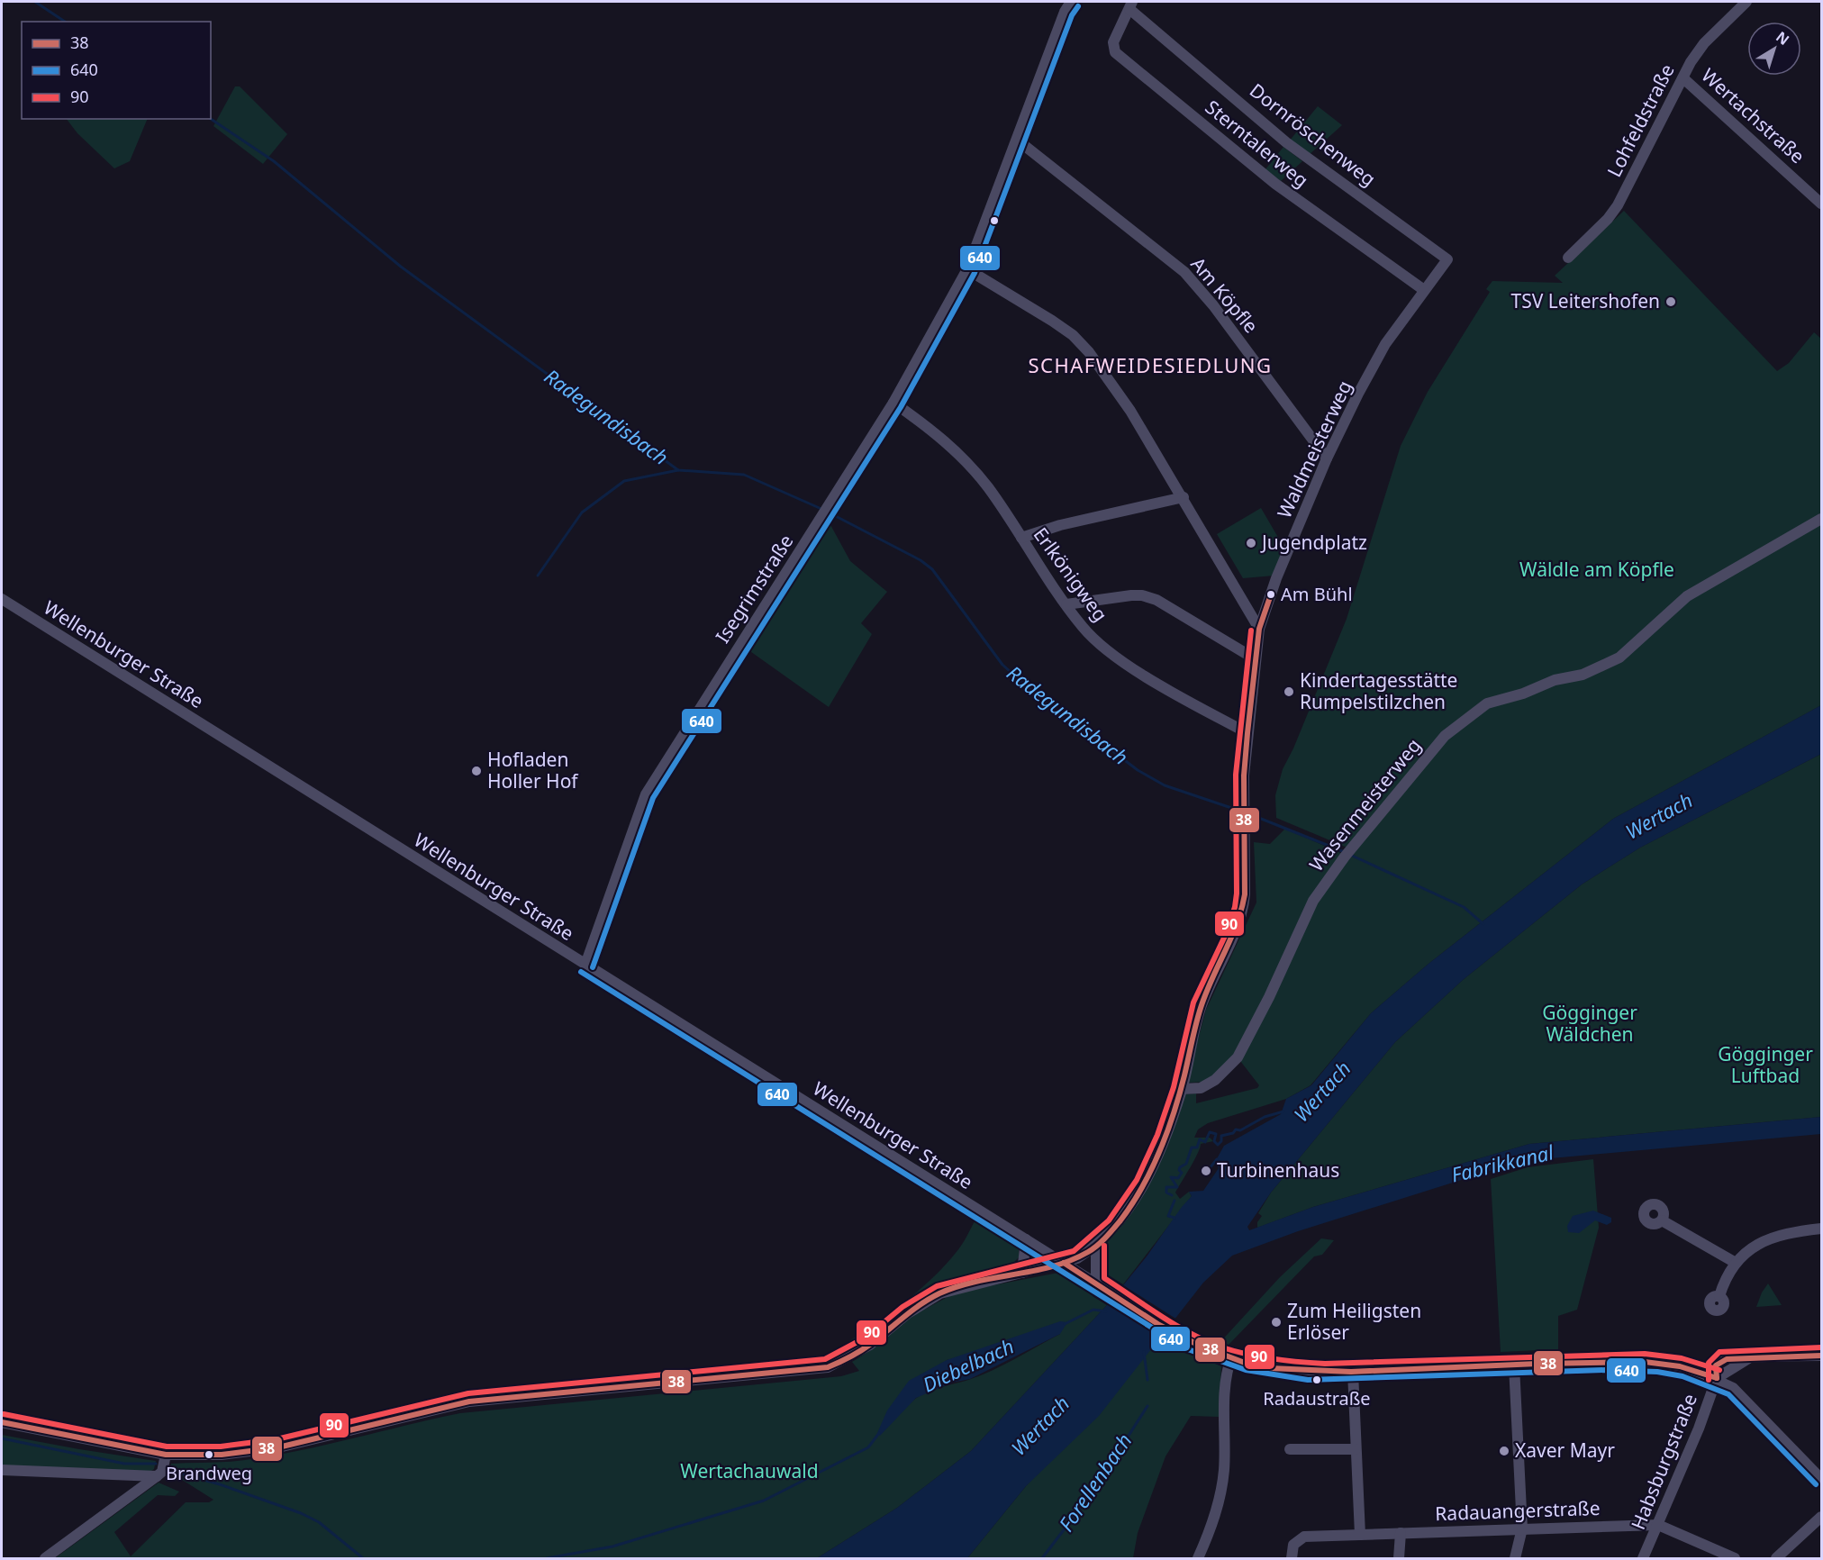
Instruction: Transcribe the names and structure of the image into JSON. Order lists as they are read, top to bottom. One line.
{"streets":{"street":["Wertachstraße","Lohfeldstraße","Dornröschenweg","Sterntalerweg","Am Köpfle","Waldmeisterweg","Erlkönigweg","Isegrimstraße","Wellenburger Straße","Wasenmeisterweg","Habsburgstraße","Radauangerstraße"]},"crossings":[["Wertachstraße","Lohfeldstraße"],["Dornröschenweg","Sterntalerweg"],["Dornröschenweg","Waldmeisterweg"],["Sterntalerweg","Waldmeisterweg"],["Am Köpfle","Waldmeisterweg"],["Am Köpfle","Isegrimstraße"],["Waldmeisterweg","Erlkönigweg"],["Waldmeisterweg","Wellenburger Straße"],["Waldmeisterweg","Wasenmeisterweg"],["Erlkönigweg","Isegrimstraße"],["Isegrimstraße","Wellenburger Straße"],["Wellenburger Straße","Habsburgstraße"],["Habsburgstraße","Radauangerstraße"]],"districts":["SCHAFWEIDESIEDLUNG"],"water":["Radegundisbach","Wertach","Fabrikkanal","Diebelbach","Forellenbach"],"parks":["Wäldle am Köpfle","Gögginger Wäldchen","Gögginger Luftbad","Wertachauwald"],"places":["TSV Leitershofen","Jugendplatz","Am Bühl","Kindertagesstätte Rumpelstilzchen","Hofladen Holler Hof","Turbinenhaus","Zum Heiligsten Erlöser","Radaustraße","Xaver Mayr","Brandweg"],"lines":["transit line 640","transit line 38","transit line 90"],"legend":["38","640","90"],"north":"top right"}
